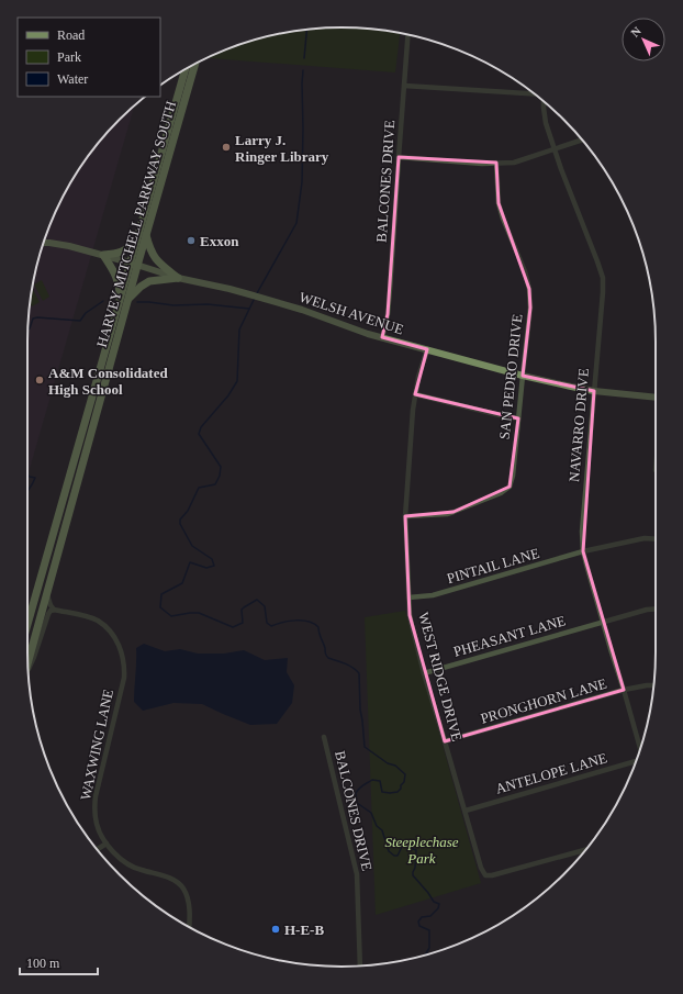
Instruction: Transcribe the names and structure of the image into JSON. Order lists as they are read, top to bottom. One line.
{"streets":{"highway":["HARVEY MITCHELL PARKWAY SOUTH"],"main road":["WELSH AVENUE"],"street":["BALCONES DRIVE","SAN PEDRO DRIVE","NAVARRO DRIVE","PINTAIL LANE","PHEASANT LANE","WEST RIDGE DRIVE","PRONGHORN LANE","WAXWING LANE","ANTELOPE LANE"]},"crossings":[["BALCONES DRIVE","WELSH AVENUE"],["HARVEY MITCHELL PARKWAY SOUTH","WELSH AVENUE"],["WELSH AVENUE","SAN PEDRO DRIVE"],["WELSH AVENUE","NAVARRO DRIVE"],["WELSH AVENUE","WEST RIDGE DRIVE"],["SAN PEDRO DRIVE","WEST RIDGE DRIVE"],["NAVARRO DRIVE","PINTAIL LANE"],["NAVARRO DRIVE","PHEASANT LANE"],["NAVARRO DRIVE","PRONGHORN LANE"],["PINTAIL LANE","WEST RIDGE DRIVE"],["PHEASANT LANE","WEST RIDGE DRIVE"],["WEST RIDGE DRIVE","PRONGHORN LANE"],["WEST RIDGE DRIVE","ANTELOPE LANE"]],"parks":["Steeplechase Park"],"places":["Larry J. Ringer Library","Exxon","A&M Consolidated High School","H-E-B"],"legend":["Road","Park","Water"],"scale_bar":"100 m","north":"top left"}
